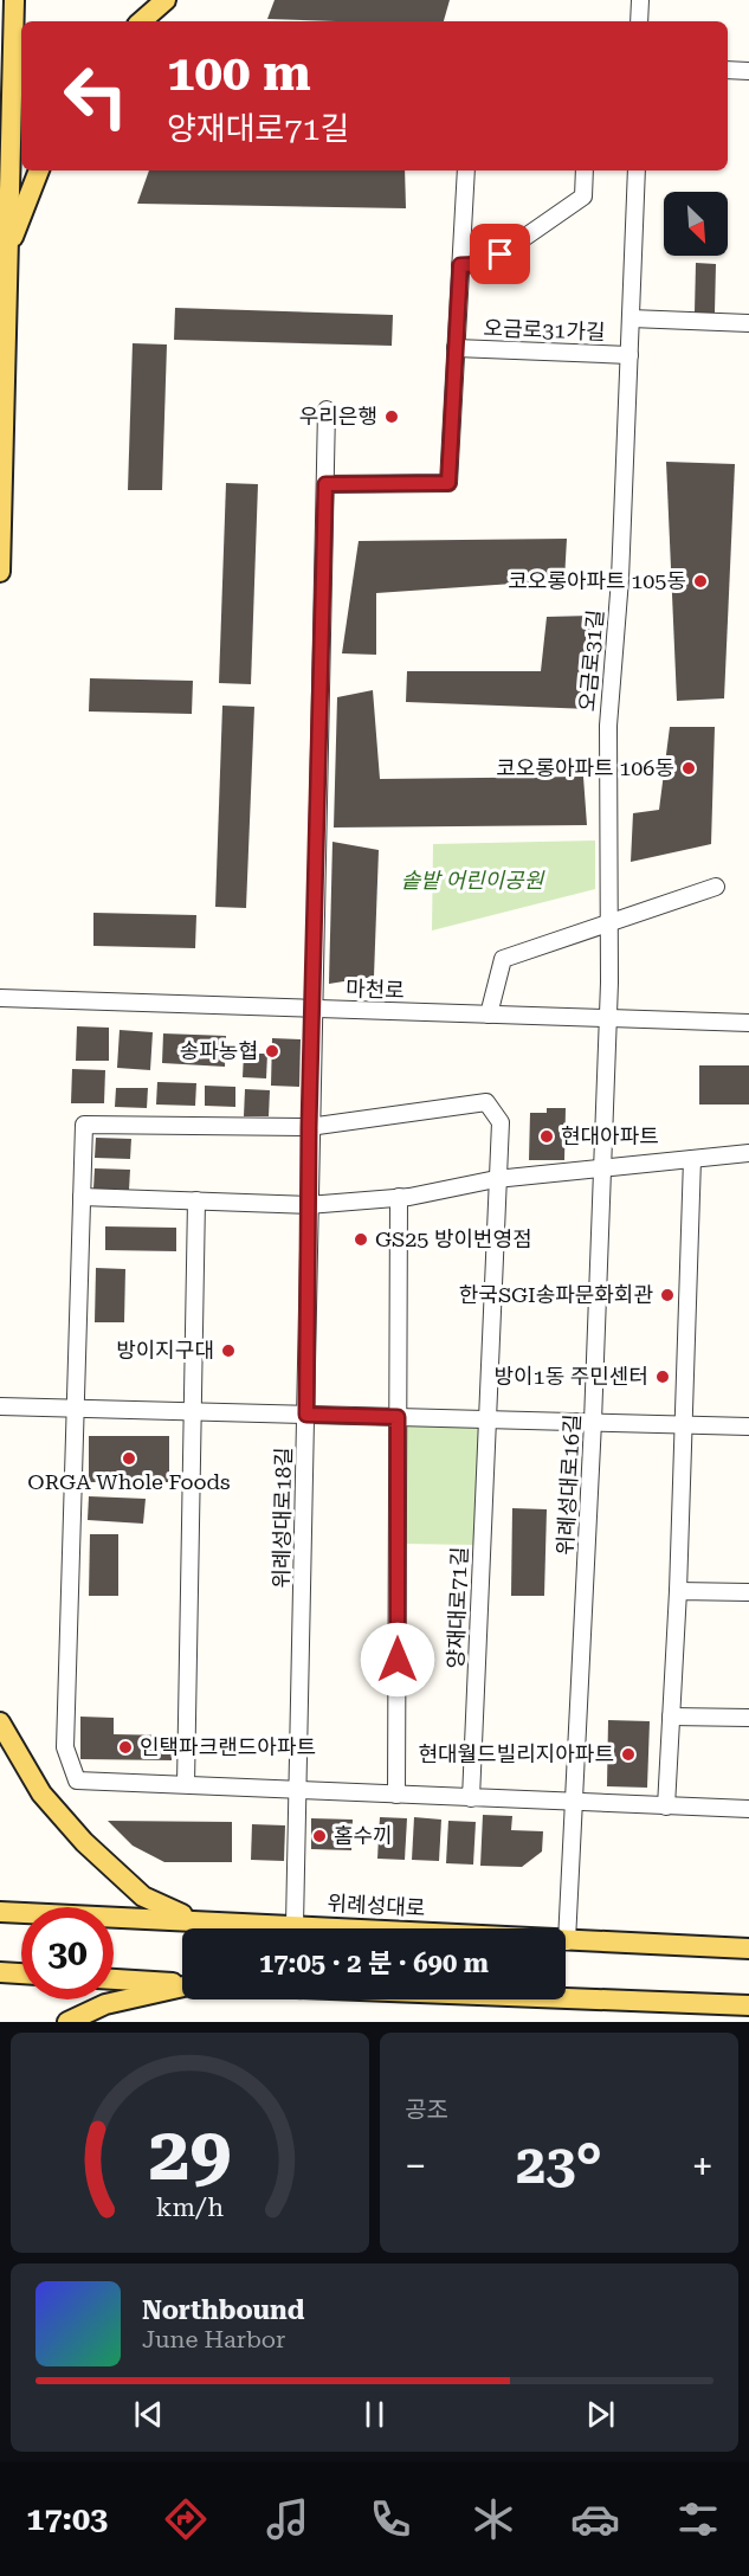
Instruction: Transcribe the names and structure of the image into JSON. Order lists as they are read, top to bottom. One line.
{"streets":{"main road":["위례성대로"],"street":["오금로31가길","오금로31길","마천로","위례성대로16길","위례성대로18길","양재대로71길"]},"crossings":[["오금로31가길","오금로31길"],["오금로31길","마천로"],["오금로31길","위례성대로16길"],["마천로","위례성대로16길"],["마천로","위례성대로18길"],["위례성대로16길","위례성대로"],["위례성대로18길","위례성대로"]],"parks":["솥밭 어린이공원"],"places":["우리은행","코오롱아파트 105동","코오롱아파트 106동","송파농협","현대아파트","GS25 방이번영점","한국SGI송파문화회관","방이지구대","방이1동 주민센터","ORGA Whole Foods","인택파크랜드아파트","현대월드빌리지아파트","홈수끼"],"north":"bottom right","page":{"turn":["100 m","양재대로71길"],"limit":"30","trip":"17:05 · 2 분 · 690 m","tile":"공조","heat":["−","23°","+"],"song":["Northbound","June Harbor"],"tabs":"17:03","gauge":["29","km/h"]}}
